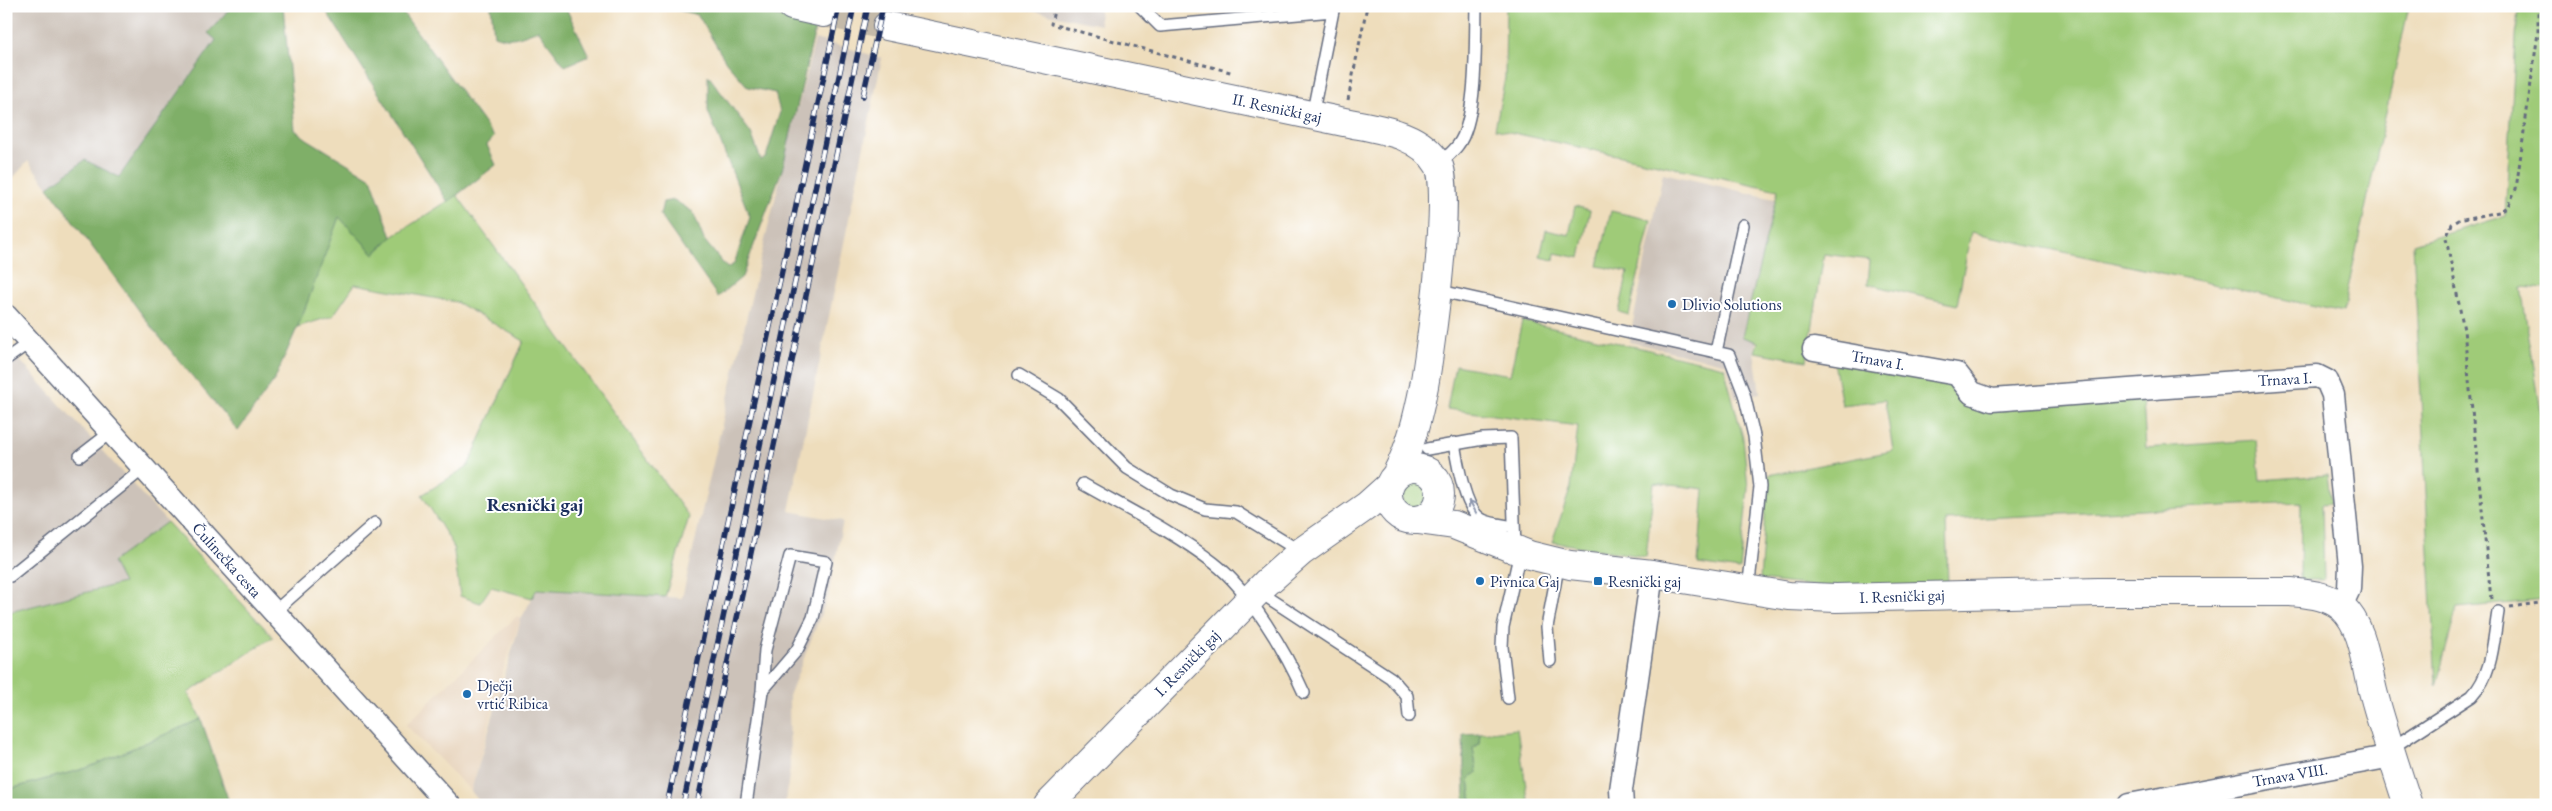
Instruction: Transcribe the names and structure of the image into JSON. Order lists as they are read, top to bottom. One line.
{"streets":{"street":["II. Resnički gaj","Trnava I.","Čulinečka cesta","I. Resnički gaj","Trnava VIII."]},"crossings":[["Trnava I.","I. Resnički gaj"]],"districts":["Resnički gaj"],"places":{"other":["Dlivio Solutions","Pivnica Gaj","Dječji vrtić Ribica"],"transit":["Resnički gaj"]}}
